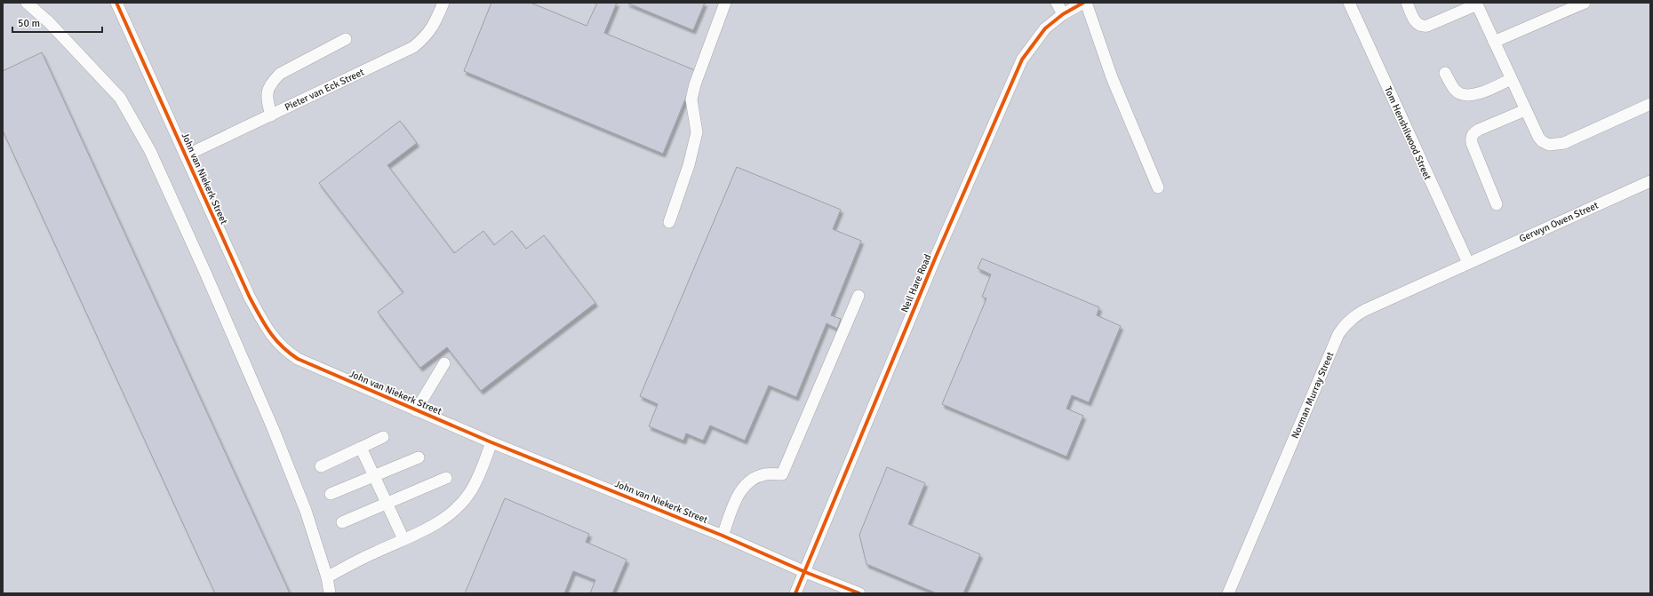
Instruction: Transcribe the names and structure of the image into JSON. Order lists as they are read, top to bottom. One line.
{"streets":{"street":["Pieter van Eck Street","Tom Henshilwood Street","John van Niekerk Street","Gerwyn Owen Street","Neil Hare Road","Norman Murray Street"]},"crossings":[["Pieter van Eck Street","John van Niekerk Street"],["Tom Henshilwood Street","Gerwyn Owen Street"],["Tom Henshilwood Street","Norman Murray Street"],["John van Niekerk Street","Neil Hare Road"],["Gerwyn Owen Street","Norman Murray Street"]],"scale_bar":"50 m"}
